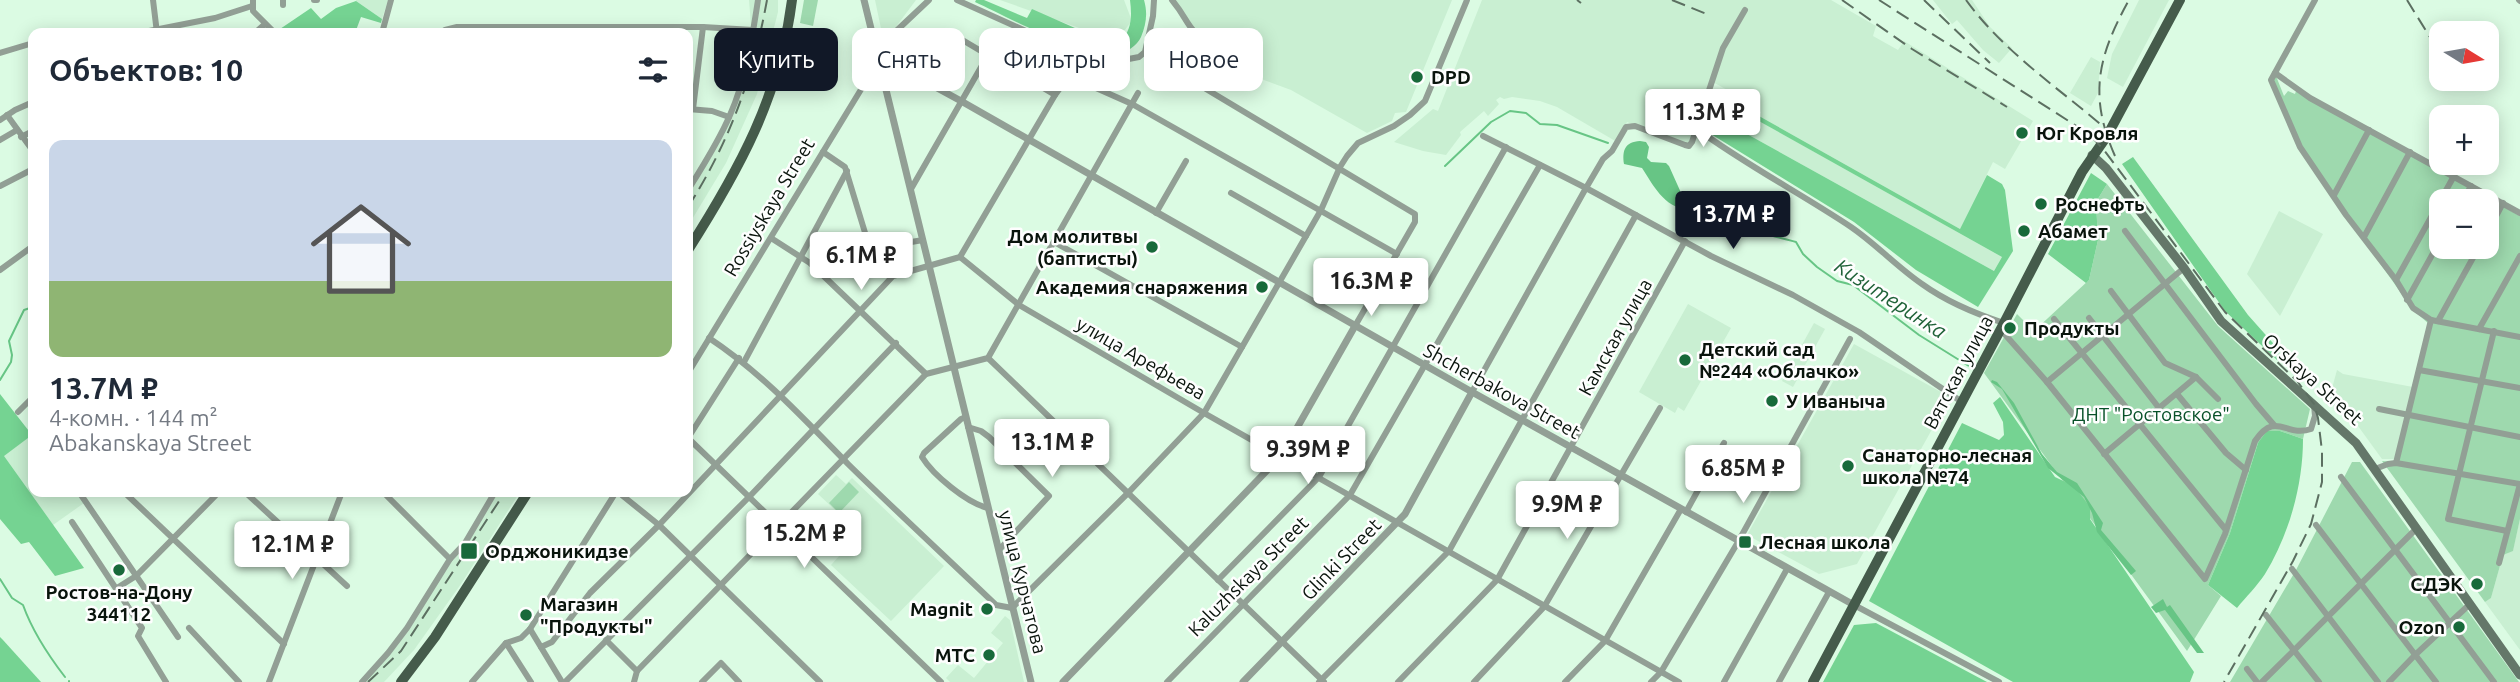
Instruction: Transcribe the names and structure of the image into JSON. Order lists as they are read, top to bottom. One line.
{"streets":{"main road":["Вятская улица","Orskaya Street"],"street":["Rossiyskaya Street","Камская улица","улица Арефьева","Shcherbakova Street","Glinki Street","Kaluzhskaya Street","улица Курчатова"]},"crossings":[["Камская улица","улица Арефьева"],["Камская улица","Shcherbakova Street"],["улица Арефьева","Glinki Street"],["улица Арефьева","Kaluzhskaya Street"],["Вятская улица","Orskaya Street"],["Вятская улица","Shcherbakova Street"],["Shcherbakova Street","Glinki Street"],["Shcherbakova Street","Kaluzhskaya Street"]],"water":["Кизитеринка"],"parks":["ДНТ \"Ростовское\""],"places":{"other":["DPD","Юг Кровля","Роснефть","Абамет","Дом молитвы (баптисты)","Академия снаряжения","Продукты","Детский сад №244 «Облачко»","У Иваныча","Санаторно-лесная школа №74","Ростов-на-Дону 344112","СДЭК","Magnit","Магазин \"Продукты\"","Ozon","МТС"],"transit":["Лесная школа","Орджоникидзе"]},"north":"right","page":{"map_buttons":["+","−"],"chip":["Купить","Снять","Фильтры","Новое"],"heading":"Объектов: 10","price":["11.3M ₽","13.7M ₽","6.1M ₽","16.3M ₽","13.1M ₽","9.39M ₽","6.85M ₽","9.9M ₽","15.2M ₽","12.1M ₽"],"list":[{"name":"13.7M ₽","note":"4-комн. · 144 m² · Abakanskaya Street"}]}}
